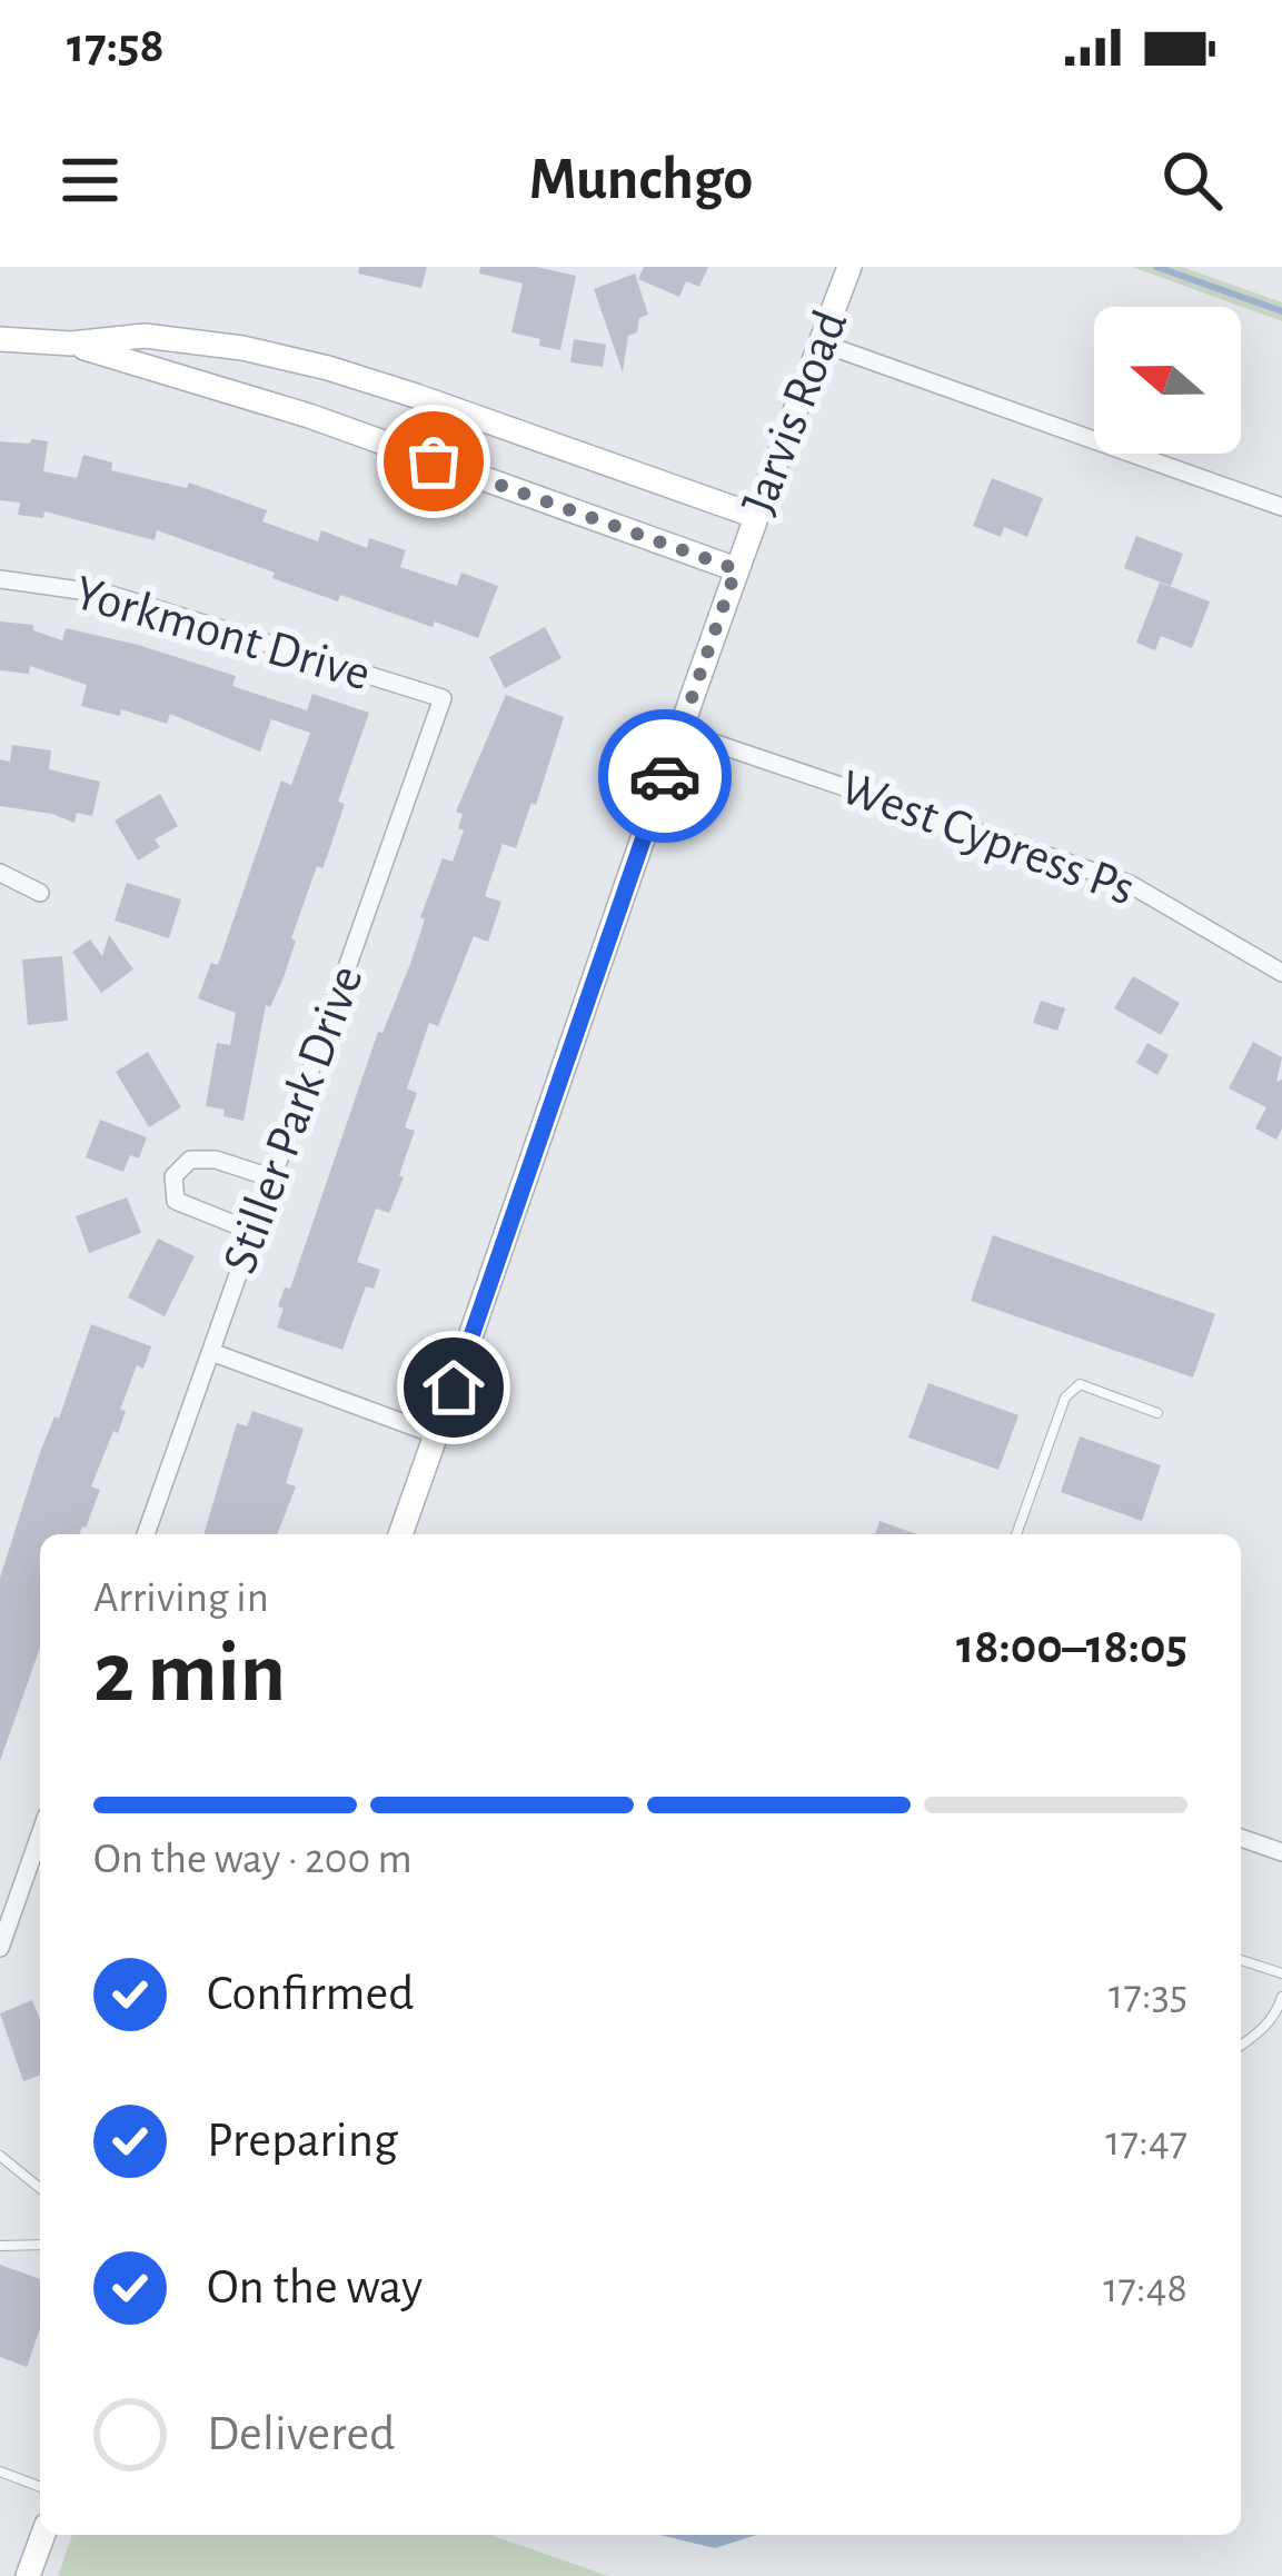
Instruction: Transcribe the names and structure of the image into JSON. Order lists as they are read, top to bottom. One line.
{"streets":{"street":["Jarvis Road","Yorkmont Drive","West Cypress Ps","Stiller Park Drive"]},"crossings":[["Jarvis Road","West Cypress Ps"],["Yorkmont Drive","Stiller Park Drive"]],"north":"left","page":{"status":"17:58","header":"Munchgo","heading":["2 min","Arriving in","18:00–18:05"],"bar":"On the way · 200 m","list":[["Confirmed","17:35"],["Preparing","17:47"],["On the way","17:48"],"Delivered"]}}
